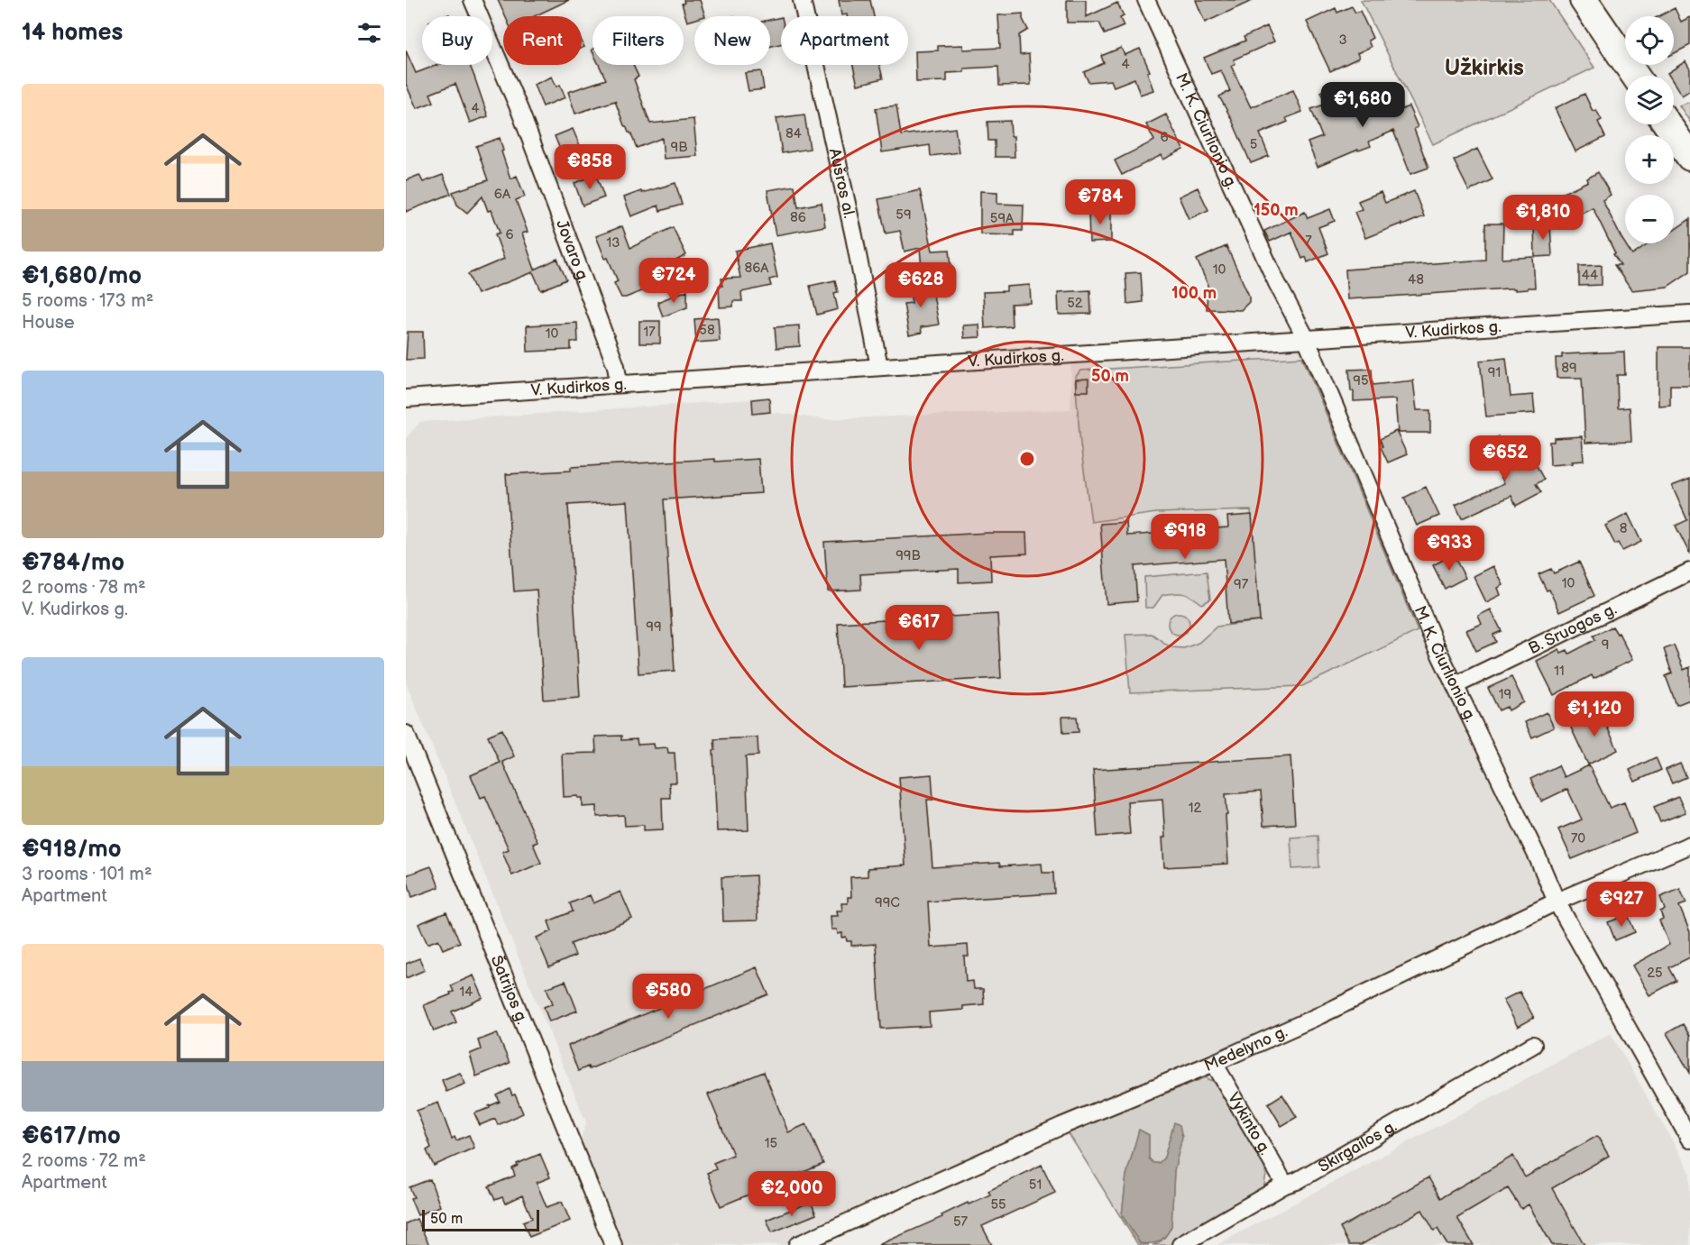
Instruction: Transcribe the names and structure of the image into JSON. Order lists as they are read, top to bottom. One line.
{"streets":{"street":["M. K. Čiurlionio g.","Aušros al.","Jovaro g.","V. Kudirkos g.","B. Sruogos g.","Šatrijos g.","Medelyno g.","Vykinto g.","Skirgailos g."]},"crossings":[["M. K. Čiurlionio g.","V. Kudirkos g."],["M. K. Čiurlionio g.","B. Sruogos g."],["M. K. Čiurlionio g.","Medelyno g."],["Aušros al.","V. Kudirkos g."],["Jovaro g.","V. Kudirkos g."],["Medelyno g.","Vykinto g."],["Vykinto g.","Skirgailos g."]],"districts":["Užkirkis"],"house_numbers":["3","4","4","84","6","5","9B","6A","59","86","59A","6","7","13","86A","10","44","48","52","58","17","10","89","91","95","8","99B","10","97","99","9","11","19","12","70","99C","25","14","15","51","55","57"],"scale_bar":"50 m","page":{"heading":"14 homes","map_buttons":["+","−"],"chip":["Buy","Rent","Filters","New","Apartment"],"list":[{"name":"€1,680/mo","note":"5 rooms · 173 m² · House"},{"name":"€784/mo","note":"2 rooms · 78 m² · V. Kudirkos g."},{"name":"€918/mo","note":"3 rooms · 101 m² · Apartment"},{"name":"€617/mo","note":"2 rooms · 72 m² · Apartment"}],"price":["€1,680","€858","€784","€1,810","€724","€628","€652","€918","€933","€617","€1,120","€927","€580","€2,000"],"scale":"50 m"},"rings":["150 m","100 m","50 m"]}
